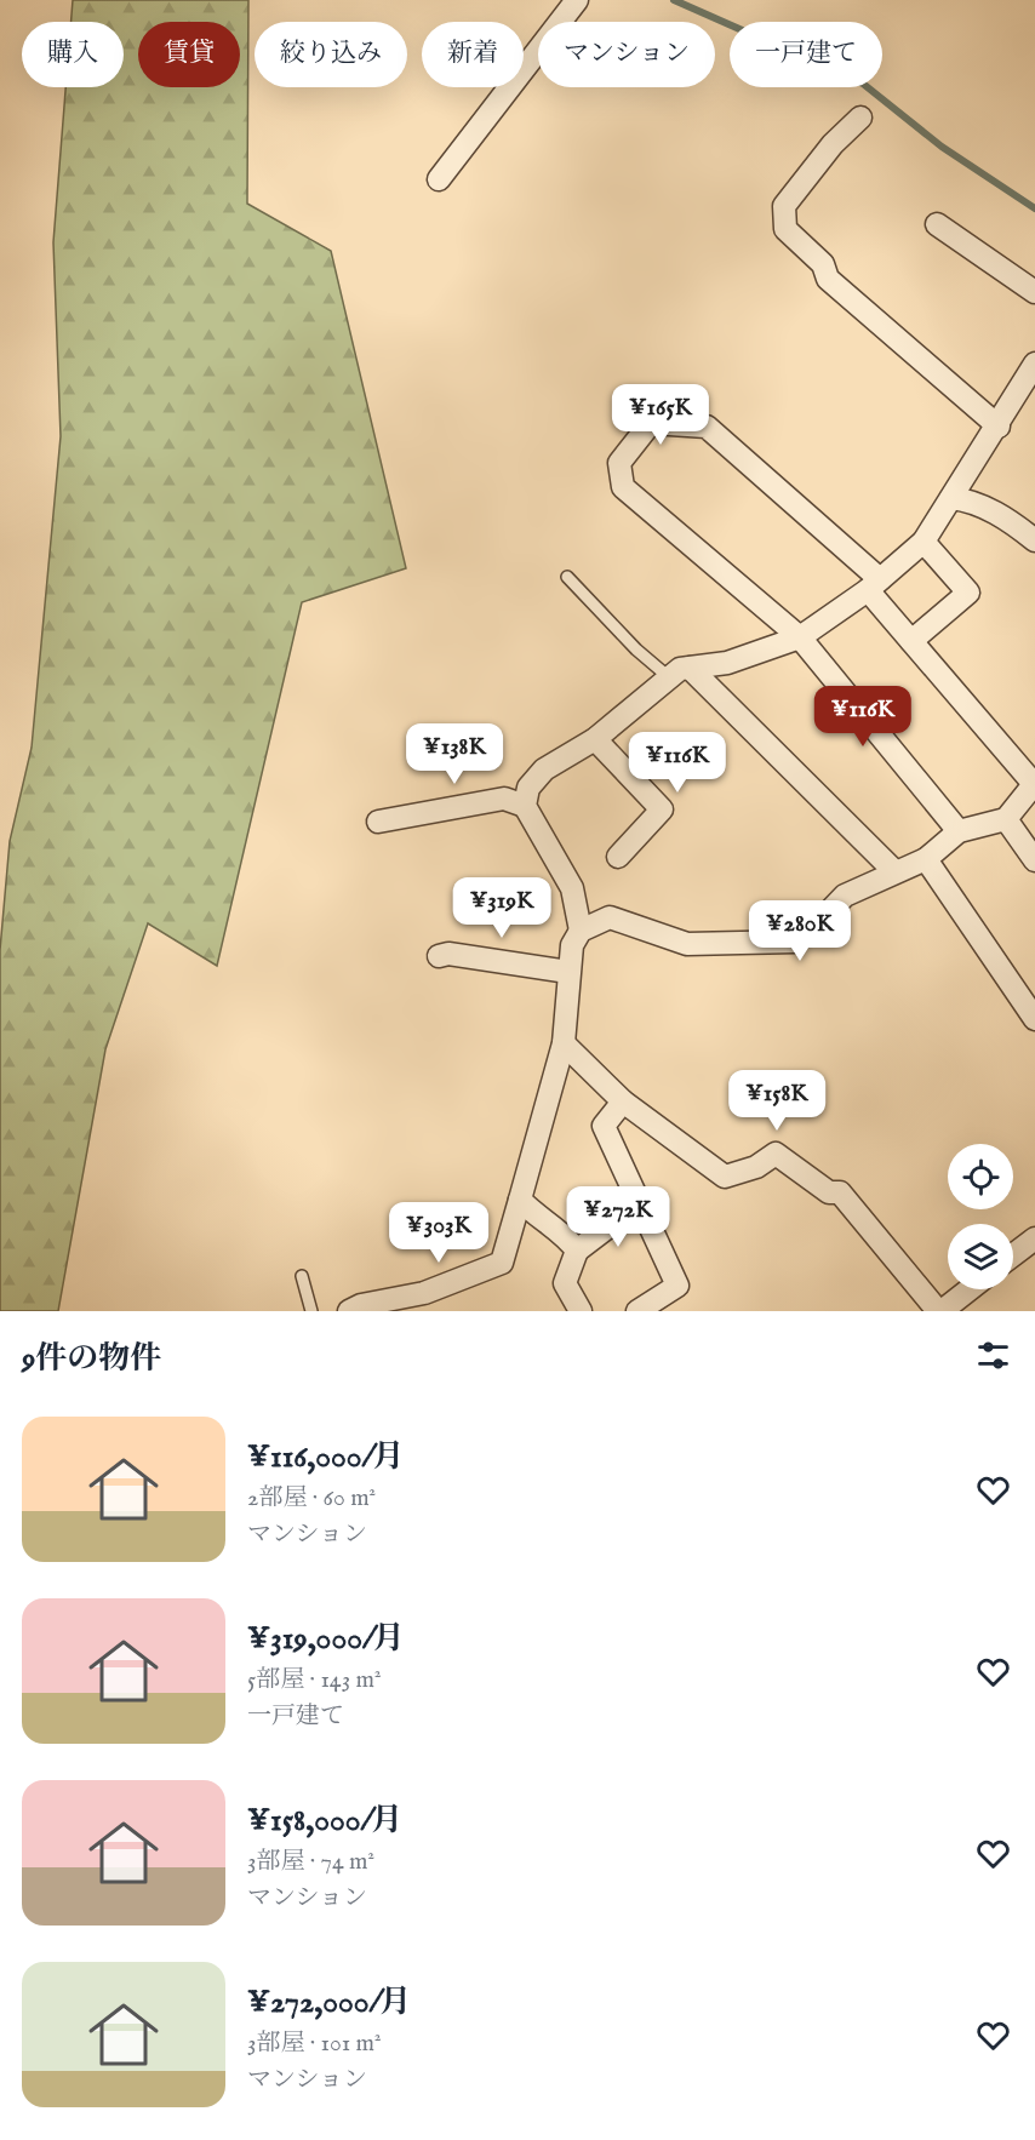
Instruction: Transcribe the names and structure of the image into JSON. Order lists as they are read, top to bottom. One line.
{"page":{"chip":["購入","賃貸","絞り込み","新着","マンション","一戸建て"],"price":["¥165K","¥116K","¥138K","¥116K","¥319K","¥280K","¥158K","¥272K","¥303K"],"heading":"9件の物件","list":[{"name":"¥116,000/月","note":"2部屋 · 60 m² · マンション"},{"name":"¥319,000/月","note":"5部屋 · 143 m² · 一戸建て"},{"name":"¥158,000/月","note":"3部屋 · 74 m² · マンション"},{"name":"¥272,000/月","note":"3部屋 · 101 m² · マンション"}]}}
